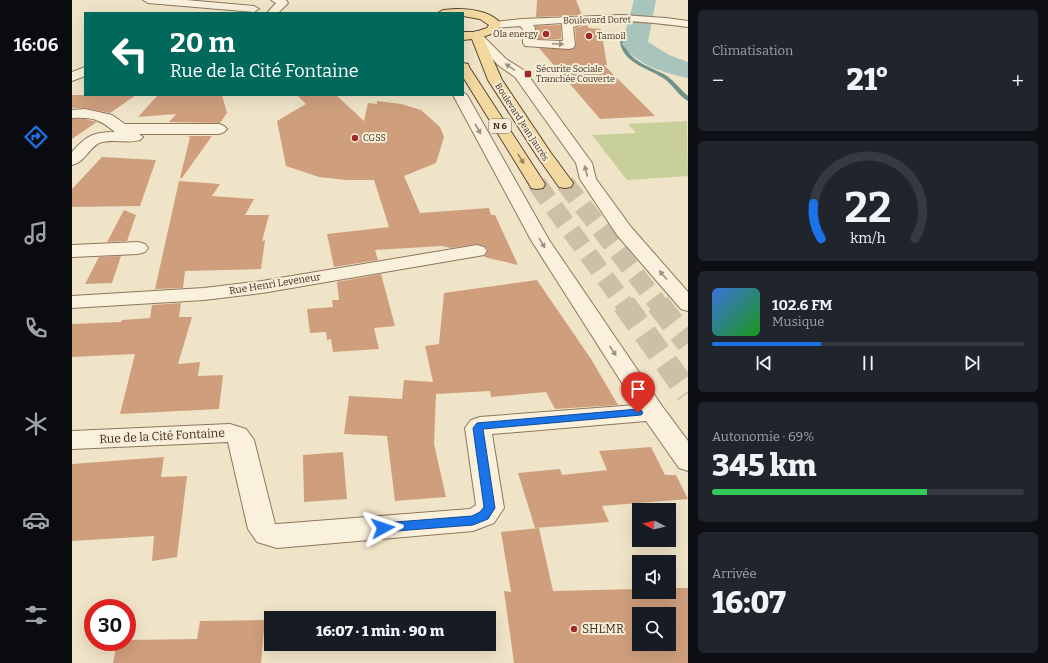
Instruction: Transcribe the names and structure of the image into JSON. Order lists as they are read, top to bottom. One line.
{"streets":{"main road":["Boulevard Jean Jaurès","N 6"],"street":["Boulevard Doret","Rue Henri Leveneur","Rue de la Cité Fontaine"]},"places":{"other":["Ola energy","Tamoil","CGSS","SHLMR"],"transit":["Sécurite Sociale Tranchée Couverte"]},"north":"left","page":{"tabs":"16:06","tile":["Climatisation",["Autonomie · 69%","345 km"],["Arrivée","16:07"]],"turn":["20 m","Rue de la Cité Fontaine"],"heat":["−","21°","+"],"song":["102.6 FM","Musique"],"limit":"30","trip":"16:07 · 1 min · 90 m","gauge":["22","km/h"]}}
